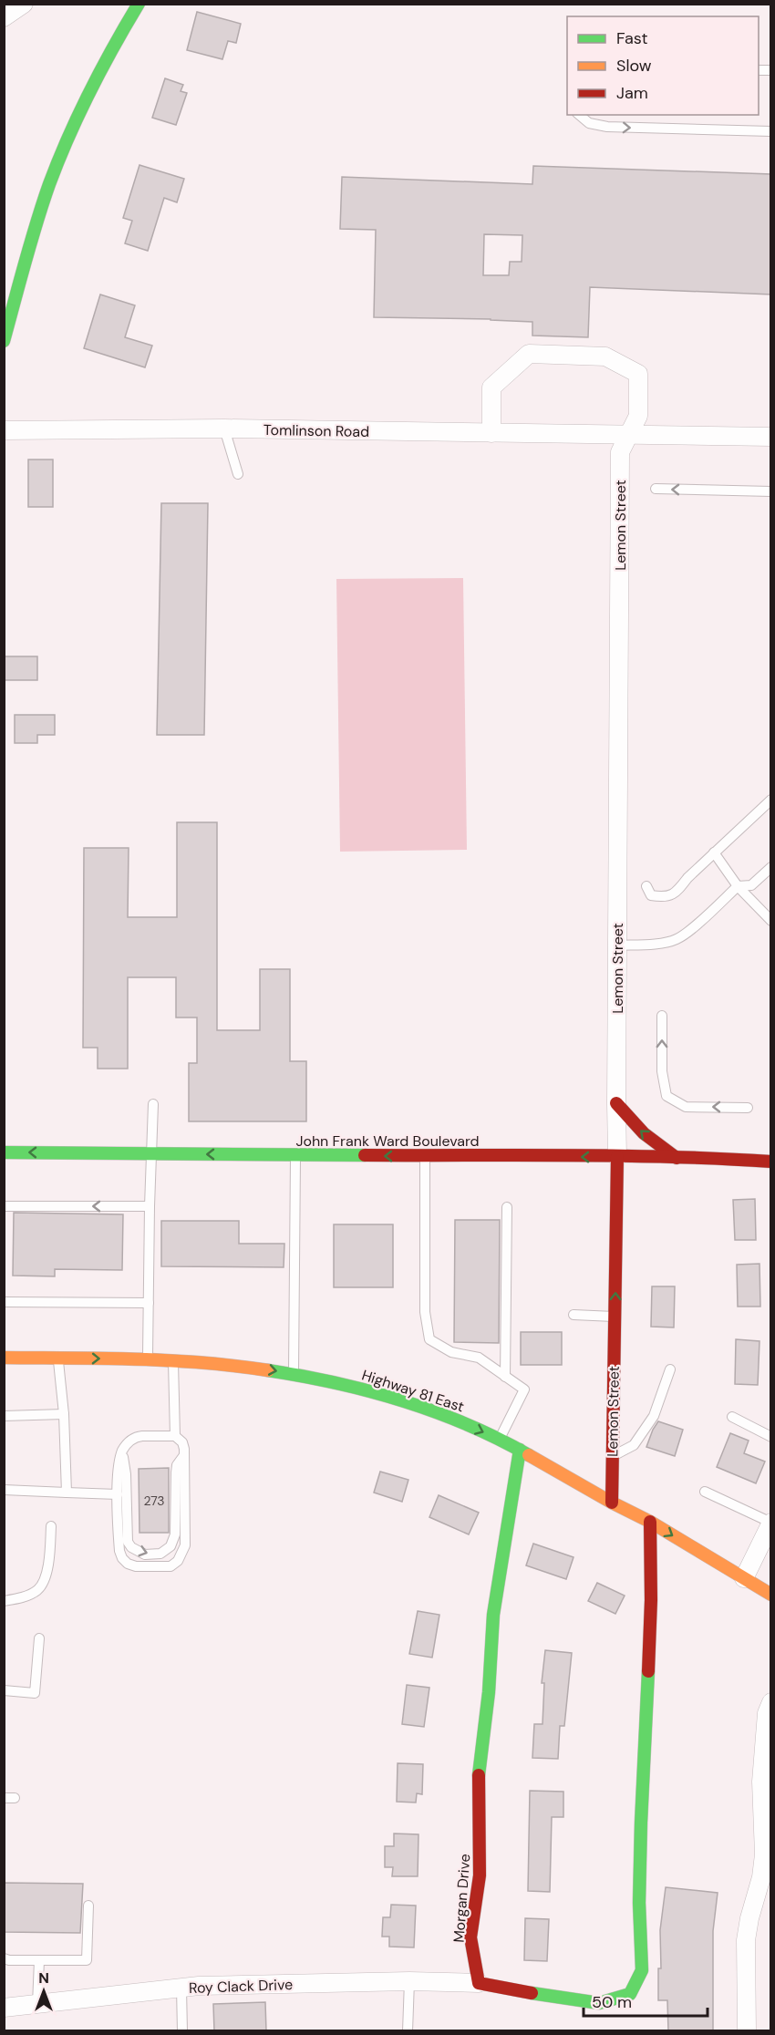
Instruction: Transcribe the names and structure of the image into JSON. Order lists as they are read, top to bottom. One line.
{"streets":{"main road":["Lemon Street","John Frank Ward Boulevard","Highway 81 East","Morgan Drive"],"street":["Tomlinson Road","Roy Clack Drive"]},"crossings":[["Tomlinson Road","Lemon Street"],["Lemon Street","John Frank Ward Boulevard"],["Lemon Street","Highway 81 East"],["Highway 81 East","Morgan Drive"],["Morgan Drive","Roy Clack Drive"]],"one_way":["John Frank Ward Boulevard","Highway 81 East"],"house_numbers":["273"],"legend":["Fast","Slow","Jam"],"scale_bar":"50 m","north":"top"}
